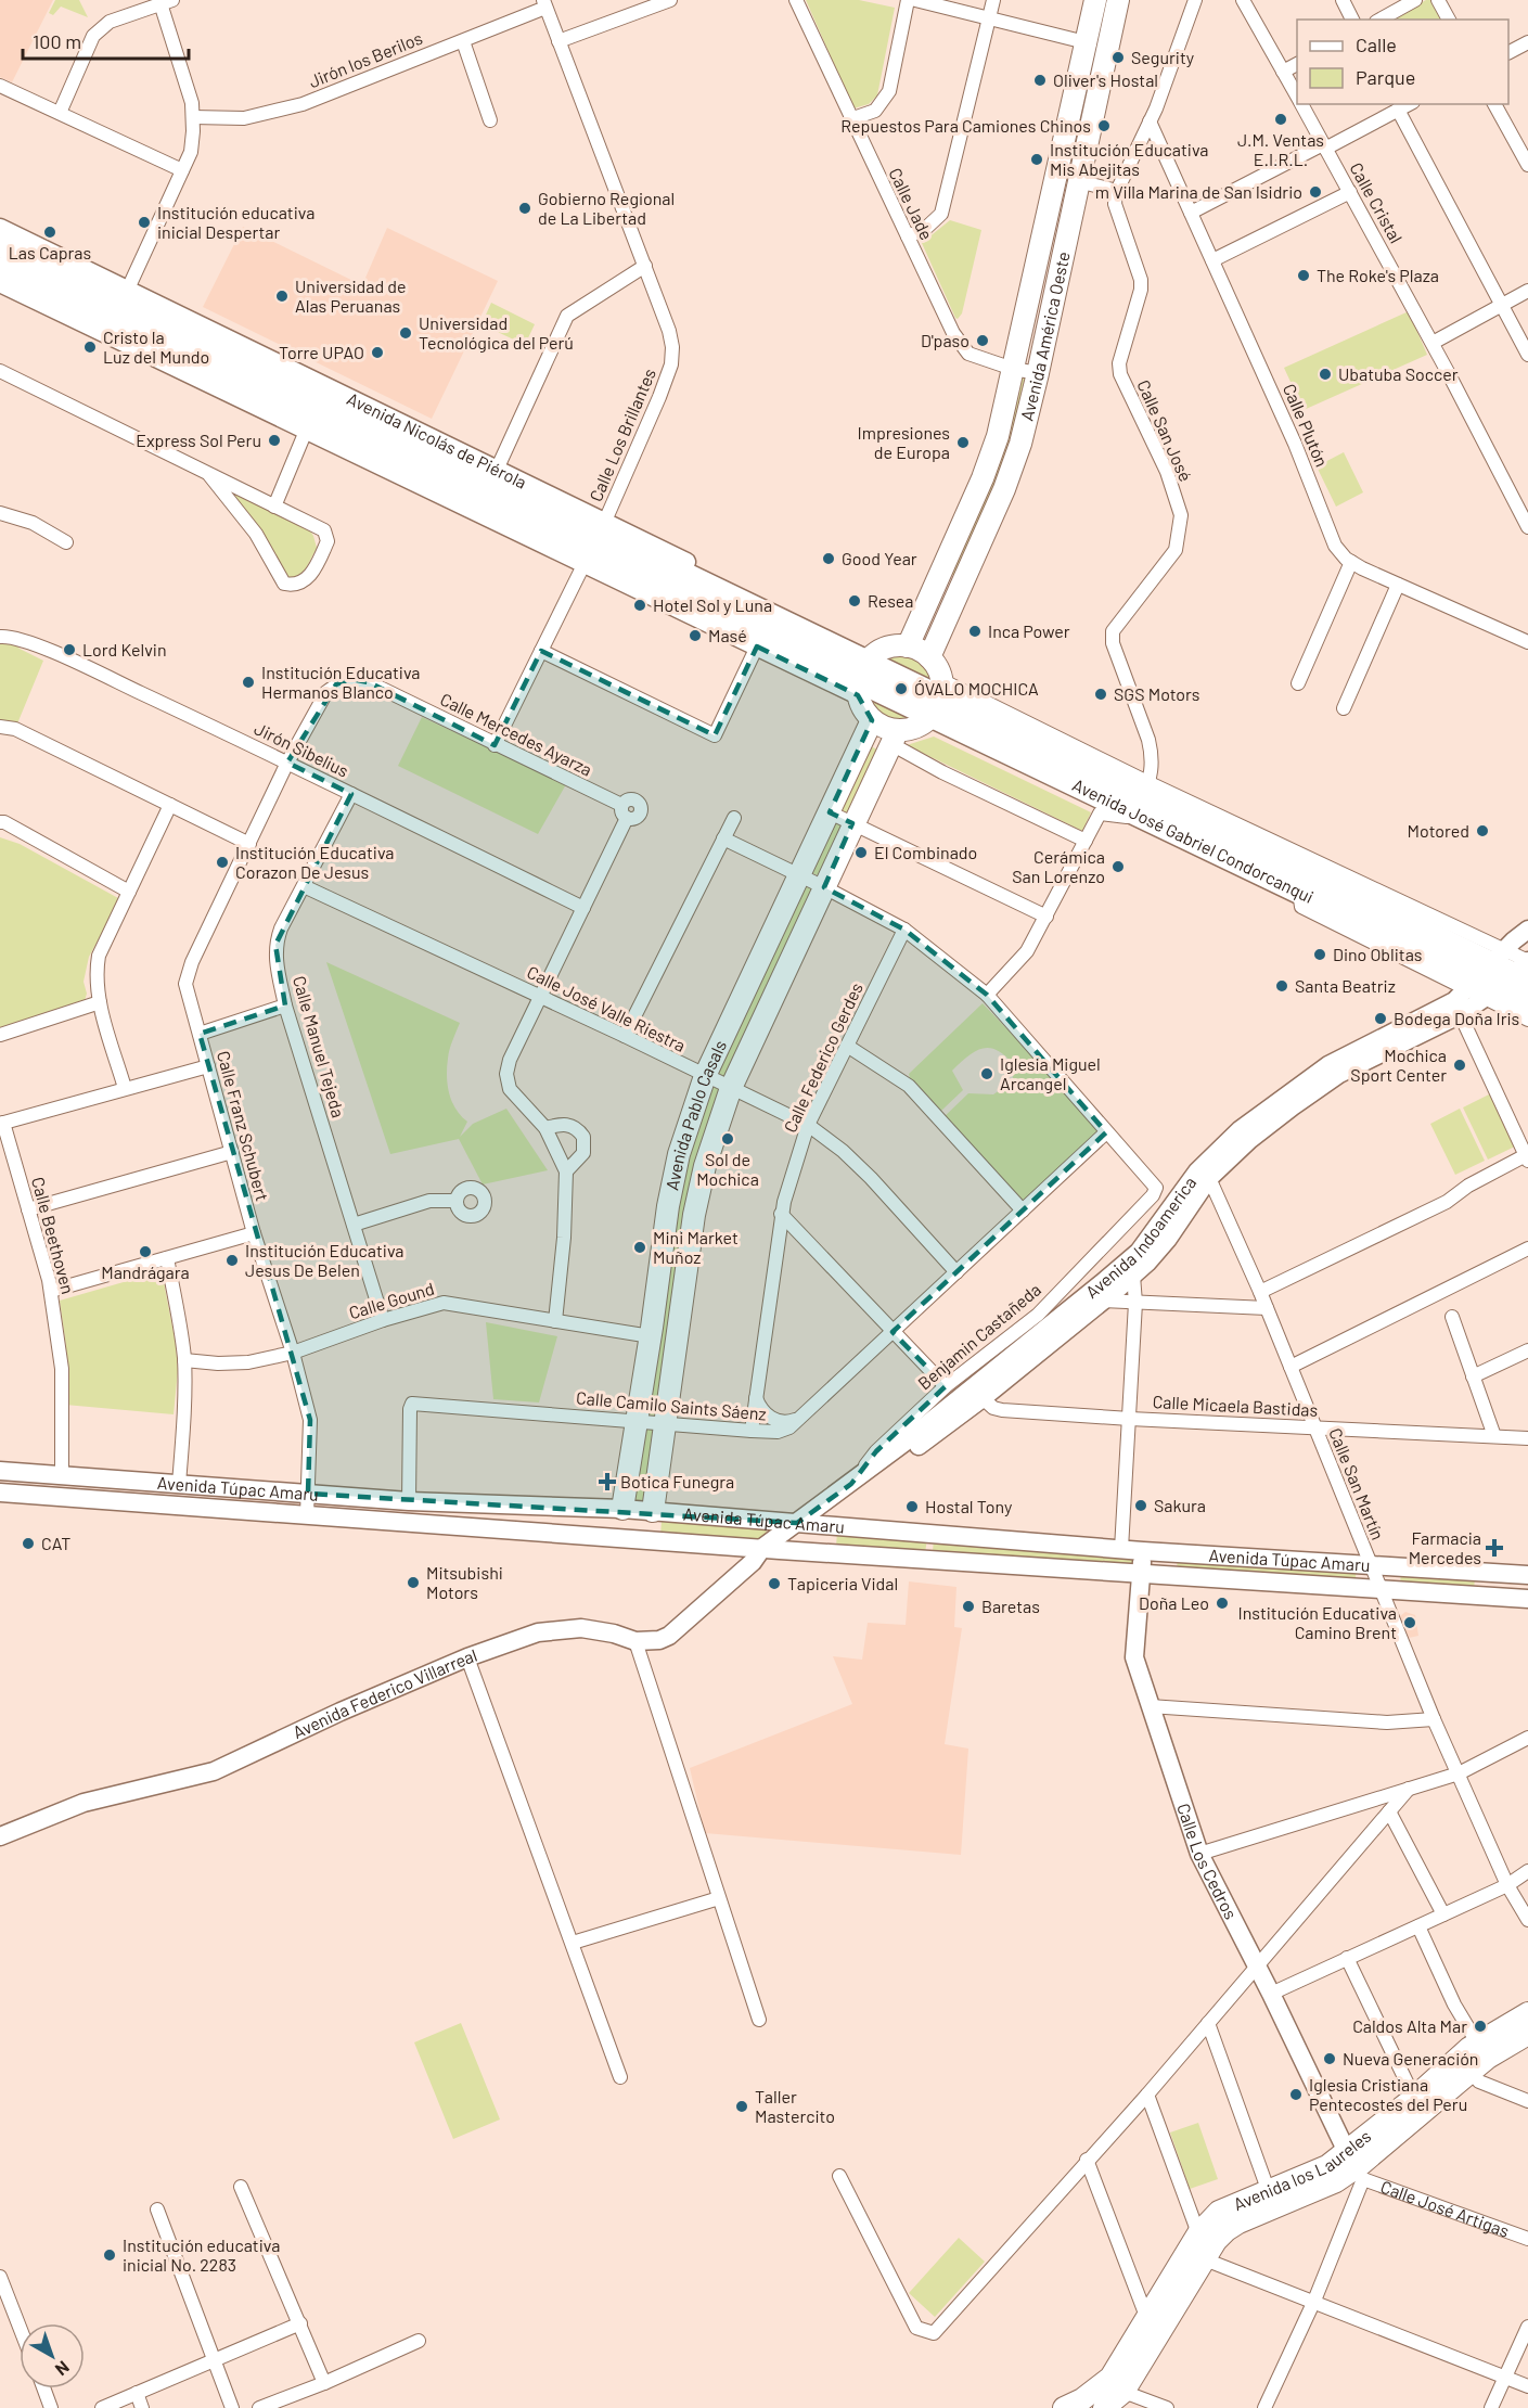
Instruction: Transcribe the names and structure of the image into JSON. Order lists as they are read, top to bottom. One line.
{"streets":{"highway":["Avenida Nicolás de Piérola","Avenida José Gabriel Condorcanqui"],"main road":["Avenida América Oeste","Avenida Pablo Casals","Avenida Indoamerica","Avenida Túpac Amaru","Avenida Federico Villarreal","Calle Los Cedros","Avenida los Laureles"],"street":["Jirón los Berilos","Calle Cristal","Calle Jade","Calle Plutón","Calle San José","Calle Los Brillantes","Calle Mercedes Ayarza","Jirón Sibelius","Calle José Valle Riestra","Calle Manuel Tejeda","Calle Federico Gerdes","Calle Franz Schubert","Calle Beethoven","Calle Gound","Benjamin Castañeda","Calle Camilo Saints Sáenz","Calle Micaela Bastidas","Calle San Martín","Calle José Artigas"]},"crossings":[["Jirón los Berilos","Calle Los Brillantes"],["Calle Jade","Avenida América Oeste"],["Calle San José","Avenida José Gabriel Condorcanqui"],["Calle Los Brillantes","Avenida Nicolás de Piérola"],["Calle Los Brillantes","Calle Mercedes Ayarza"],["Avenida Nicolás de Piérola","Avenida José Gabriel Condorcanqui"],["Calle Mercedes Ayarza","Jirón Sibelius"],["Calle Mercedes Ayarza","Calle Franz Schubert"],["Jirón Sibelius","Calle Manuel Tejeda"],["Jirón Sibelius","Calle Franz Schubert"],["Avenida José Gabriel Condorcanqui","Avenida Indoamerica"],["Calle José Valle Riestra","Calle Manuel Tejeda"],["Calle José Valle Riestra","Calle Federico Gerdes"],["Calle José Valle Riestra","Avenida Pablo Casals"],["Calle José Valle Riestra","Calle Camilo Saints Sáenz"],["Calle Manuel Tejeda","Calle Gound"],["Calle Federico Gerdes","Calle Camilo Saints Sáenz"],["Avenida Pablo Casals","Calle Gound"],["Avenida Pablo Casals","Calle Camilo Saints Sáenz"],["Avenida Pablo Casals","Avenida Túpac Amaru"],["Calle Franz Schubert","Calle Gound"],["Calle Franz Schubert","Avenida Túpac Amaru"],["Calle Beethoven","Avenida Túpac Amaru"],["Avenida Indoamerica","Benjamin Castañeda"],["Avenida Indoamerica","Calle Micaela Bastidas"],["Avenida Indoamerica","Calle San Martín"],["Avenida Indoamerica","Avenida Túpac Amaru"],["Avenida Indoamerica","Avenida Federico Villarreal"],["Benjamin Castañeda","Calle Camilo Saints Sáenz"],["Calle Camilo Saints Sáenz","Avenida Túpac Amaru"],["Calle Micaela Bastidas","Calle San Martín"],["Calle San Martín","Avenida Túpac Amaru"],["Avenida Túpac Amaru","Avenida Federico Villarreal"],["Avenida Túpac Amaru","Calle Los Cedros"],["Calle Los Cedros","Avenida los Laureles"],["Calle Los Cedros","Calle José Artigas"],["Avenida los Laureles","Calle José Artigas"]],"places":{"other":["Segurity","Oliver's Hostal","J.M. Ventas E.I.R.L.","Repuestos Para Camiones Chinos","Institución Educativa Mis Abejitas","m Villa Marina de San Isidrio","Gobierno Regional de La Libertad","Institución educativa inicial Despertar","Las Capras","The Roke's Plaza","Universidad de Alas Peruanas","Universidad Tecnológica del Perú","D'paso","Cristo la Luz del Mundo","Torre UPAO","Ubatuba Soccer","Express Sol Peru","Impresiones de Europa","Good Year","Resea","Hotel Sol y Luna","Inca Power","Masé","Lord Kelvin","Institución Educativa Hermanos Blanco","ÓVALO MOCHICA","SGS Motors","Motored","El Combinado","Institución Educativa Corazon De Jesus","Cerámica San Lorenzo","Dino Oblitas","Santa Beatriz","Bodega Doña Iris","Mochica Sport Center","Iglesia Miguel Arcangel","Sol de Mochica","Mini Market Muñoz","Mandrágara","Institución Educativa Jesus De Belen","Sakura","Hostal Tony","CAT","Mitsubishi Motors","Tapiceria Vidal","Doña Leo","Baretas","Institución Educativa Camino Brent","Caldos Alta Mar","Nueva Generación","Iglesia Cristiana Pentecostes del Peru","Taller Mastercito","Institución educativa inicial No. 2283"],"health":["Botica Funegra","Farmacia Mercedes"]},"legend":["Calle","Parque"],"scale_bar":"100 m","north":"bottom right"}
